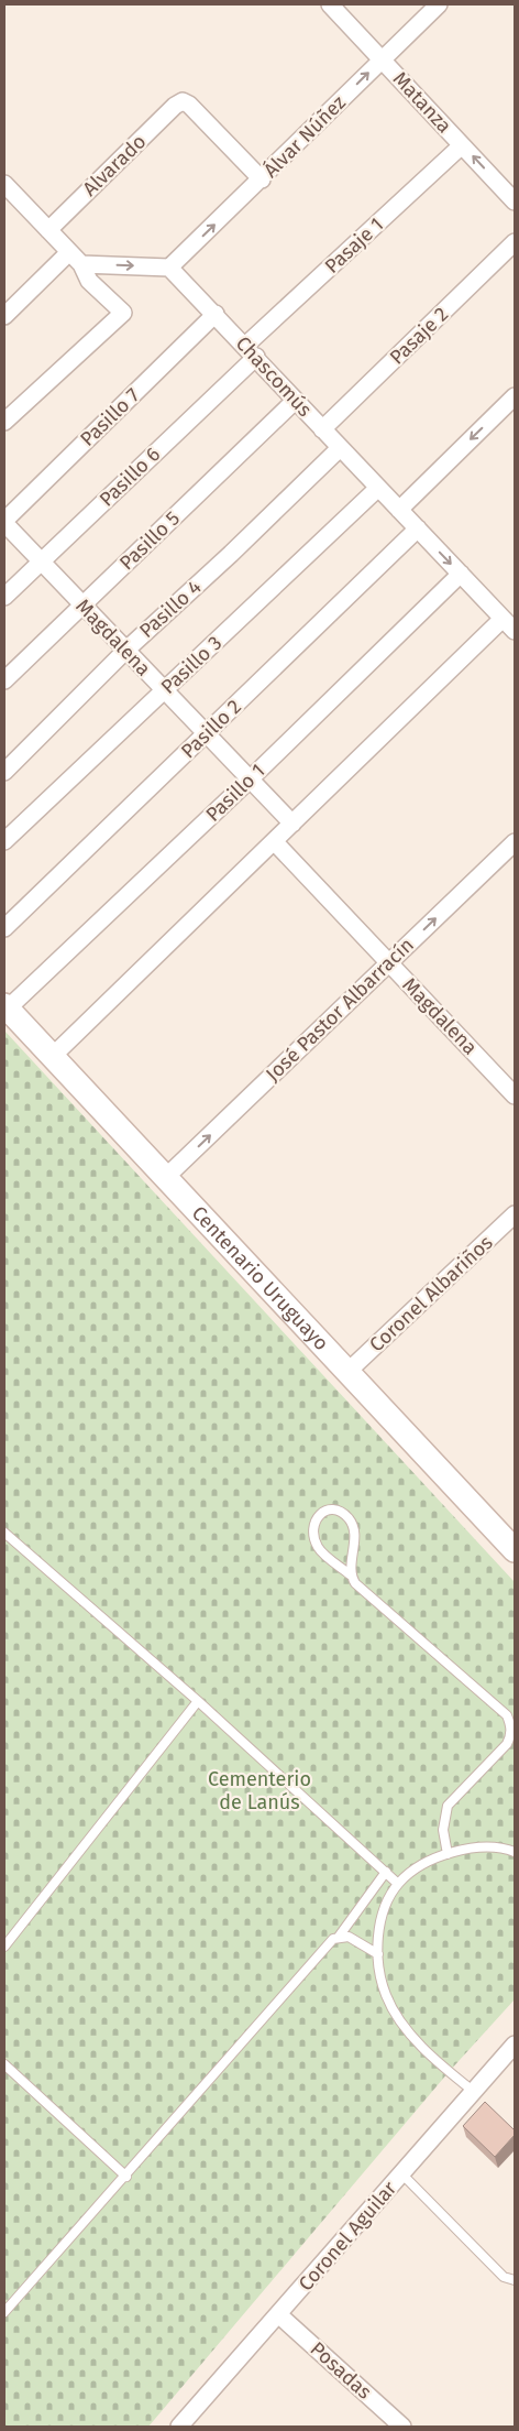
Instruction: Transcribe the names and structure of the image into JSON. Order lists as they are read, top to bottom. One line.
{"streets":{"main road":["Centenario Uruguayo"],"street":["Matanza","Álvar Núñez","Alvarado","Pasaje 1","Pasaje 2","Chascomús","Pasillo 7","Pasillo 6","Pasillo 5","Pasillo 4","Magdalena","Pasillo 3","Pasillo 2","Pasillo 1","José Pastor Albarracín","Coronel Albariños","Coronel Aguilar","Posadas"]},"crossings":[["Matanza","Álvar Núñez"],["Matanza","Pasaje 1"],["Álvar Núñez","Alvarado"],["Álvar Núñez","Chascomús"],["Pasaje 1","Chascomús"],["Pasaje 1","Pasillo 6"],["Pasaje 2","Chascomús"],["Chascomús","Pasillo 7"],["Chascomús","Pasillo 6"],["Chascomús","Pasillo 5"],["Chascomús","Pasillo 4"],["Chascomús","Pasillo 3"],["Chascomús","Pasillo 2"],["Chascomús","Pasillo 1"],["Pasillo 7","Magdalena"],["Pasillo 6","Magdalena"],["Pasillo 5","Magdalena"],["Pasillo 4","Magdalena"],["Magdalena","Pasillo 3"],["Magdalena","Pasillo 2"],["Magdalena","Pasillo 1"],["Magdalena","José Pastor Albarracín"],["Pasillo 1","Centenario Uruguayo"],["José Pastor Albarracín","Centenario Uruguayo"],["Centenario Uruguayo","Coronel Albariños"],["Coronel Aguilar","Posadas"]],"one_way":["Álvar Núñez","José Pastor Albarracín"],"parks":["Cementerio de Lanús"]}
